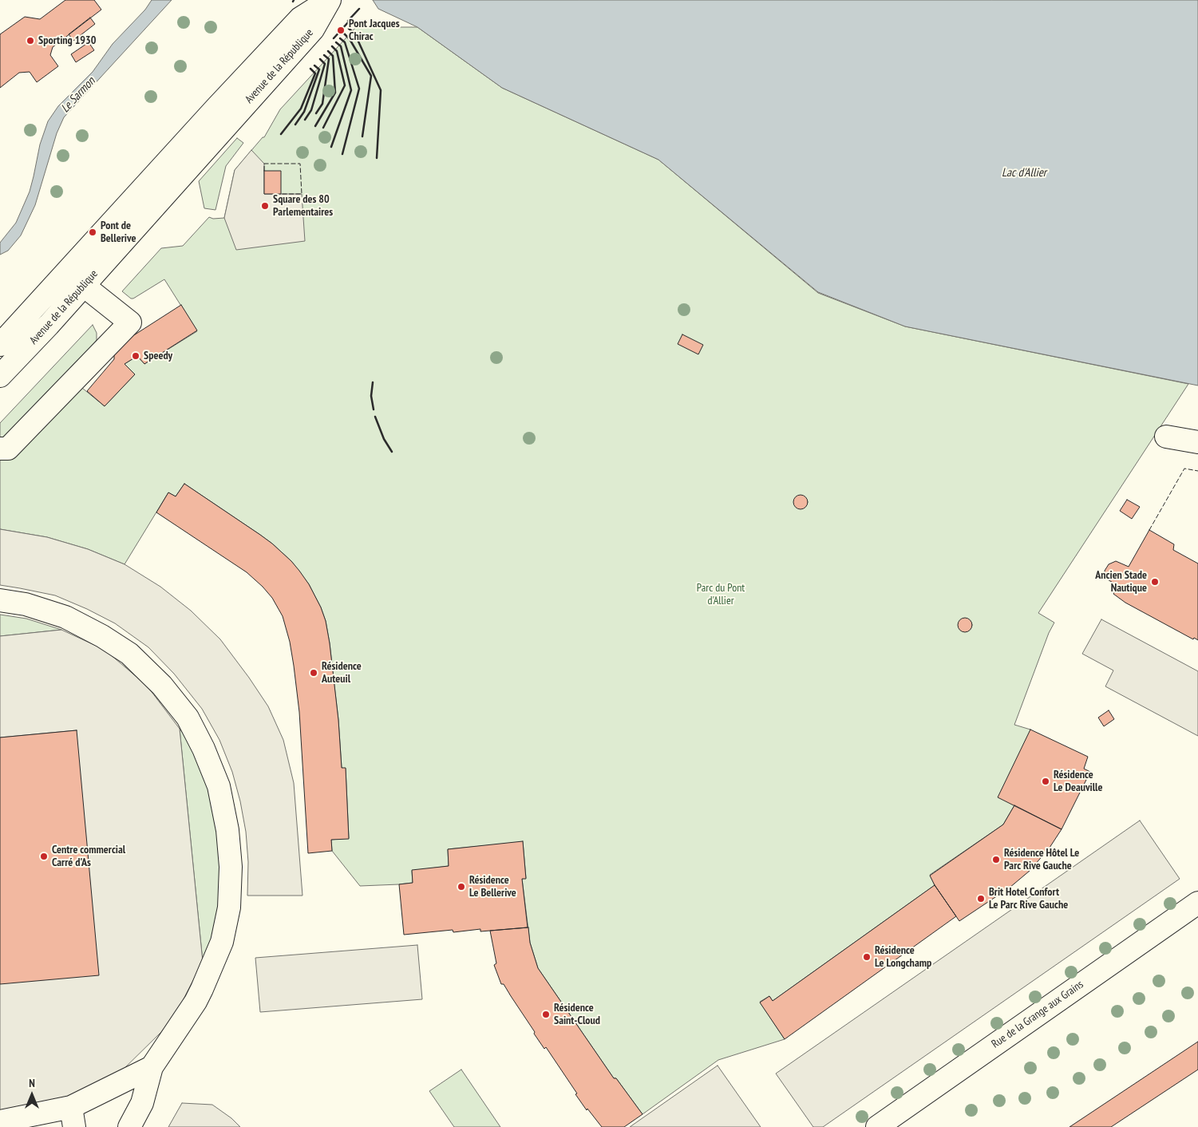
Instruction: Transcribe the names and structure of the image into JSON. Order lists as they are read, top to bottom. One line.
{"streets":{"main road":["Avenue de la République","Rue de la Grange aux Grains"]},"water":["Le Sarmon","Lac d'Allier"],"parks":["Parc du Pont d'Allier"],"places":["Pont Jacques Chirac","Sporting 1930","Square des 80 Parlementaires","Pont de Bellerive","Speedy","Ancien Stade Nautique","Résidence Auteuil","Résidence Le Deauville","Centre commercial Carré d'As","Résidence Hôtel Le Parc Rive Gauche","Résidence Le Bellerive","Brit Hotel Confort Le Parc Rive Gauche","Résidence Le Longchamp","Résidence Saint-Cloud"],"north":"top"}
